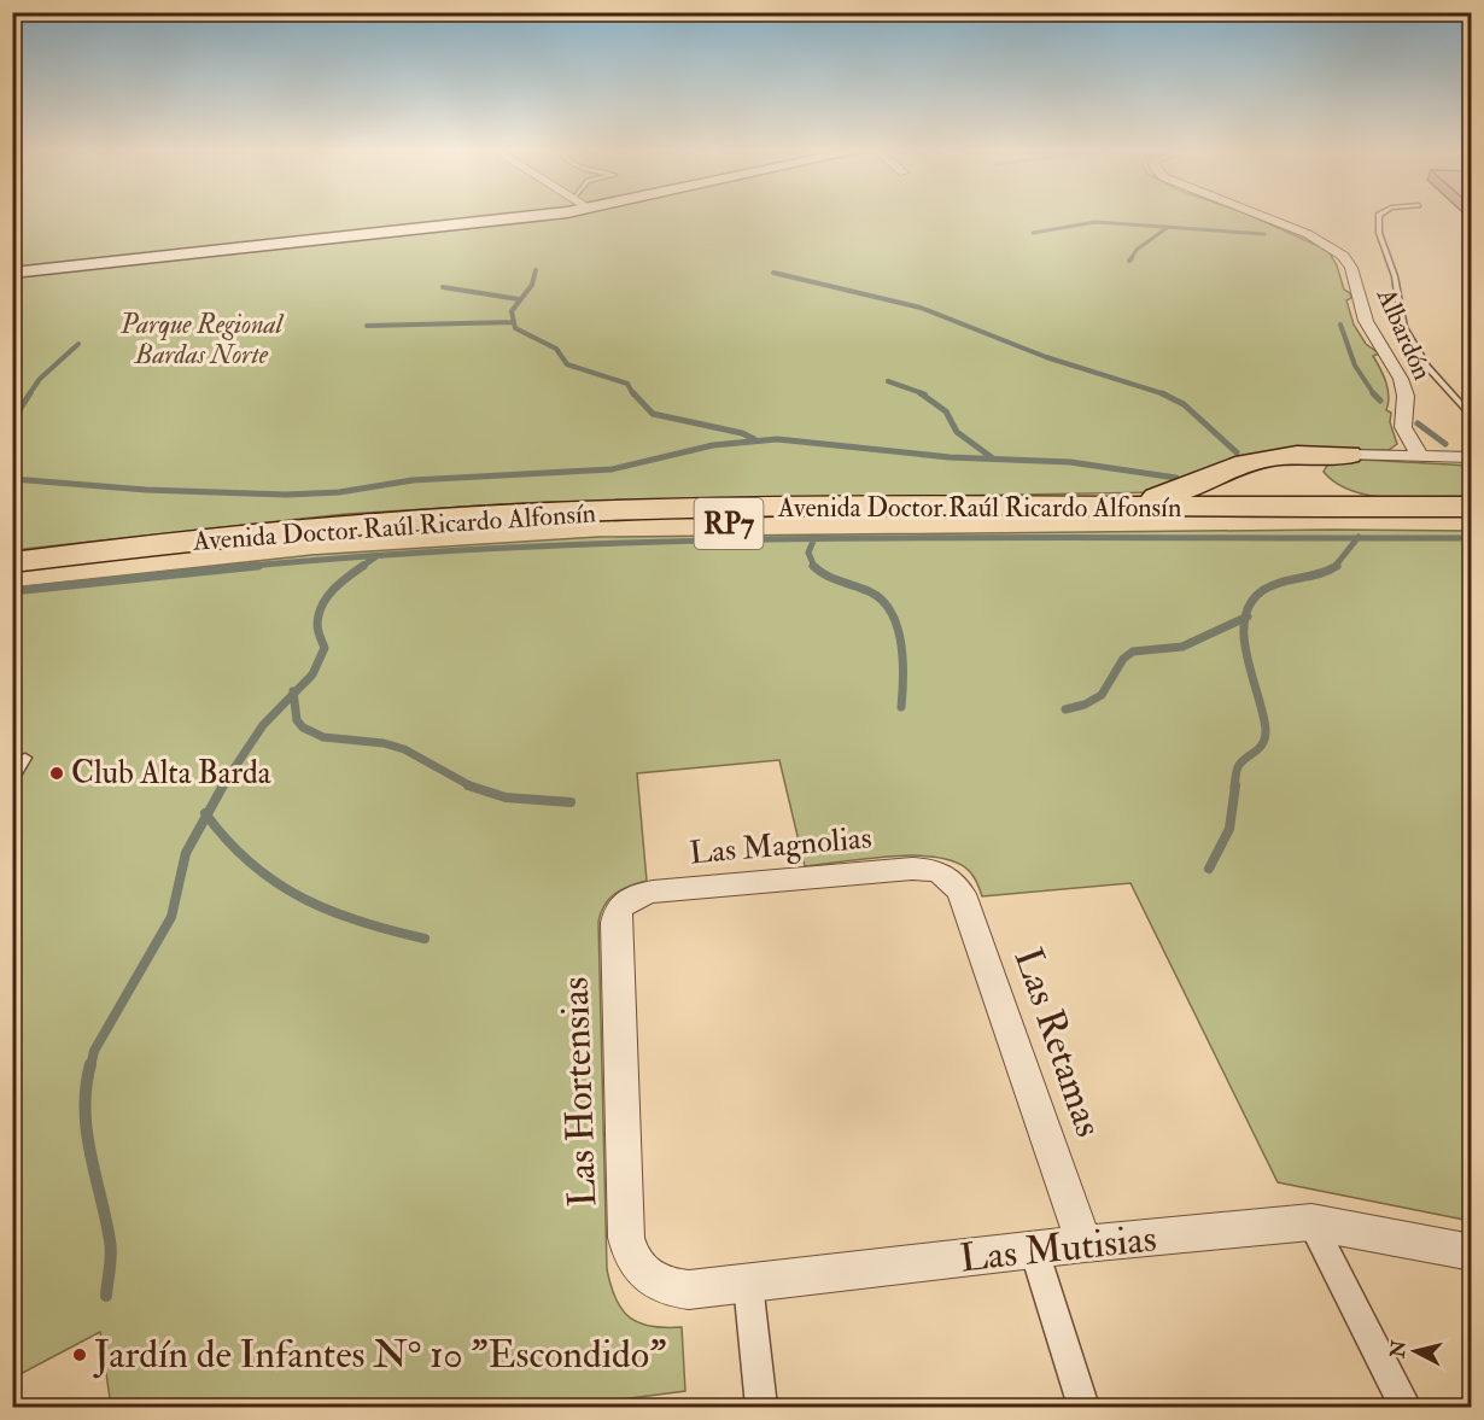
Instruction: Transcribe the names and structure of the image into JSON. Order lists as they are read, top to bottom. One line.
{"streets":{"highway":["Avenida Doctor Raúl Ricardo Alfonsín","RP7"],"street":["Albardón","Las Magnolias","Las Retamas","Las Hortensias","Las Mutisias"]},"crossings":[["Las Magnolias","Las Retamas"],["Las Magnolias","Las Hortensias"],["Las Retamas","Las Mutisias"],["Las Hortensias","Las Mutisias"]],"parks":["Parque Regional Bardas Norte"],"places":["Club Alta Barda","Jardín de Infantes N° 10 \"Escondido\""],"north":"left"}
